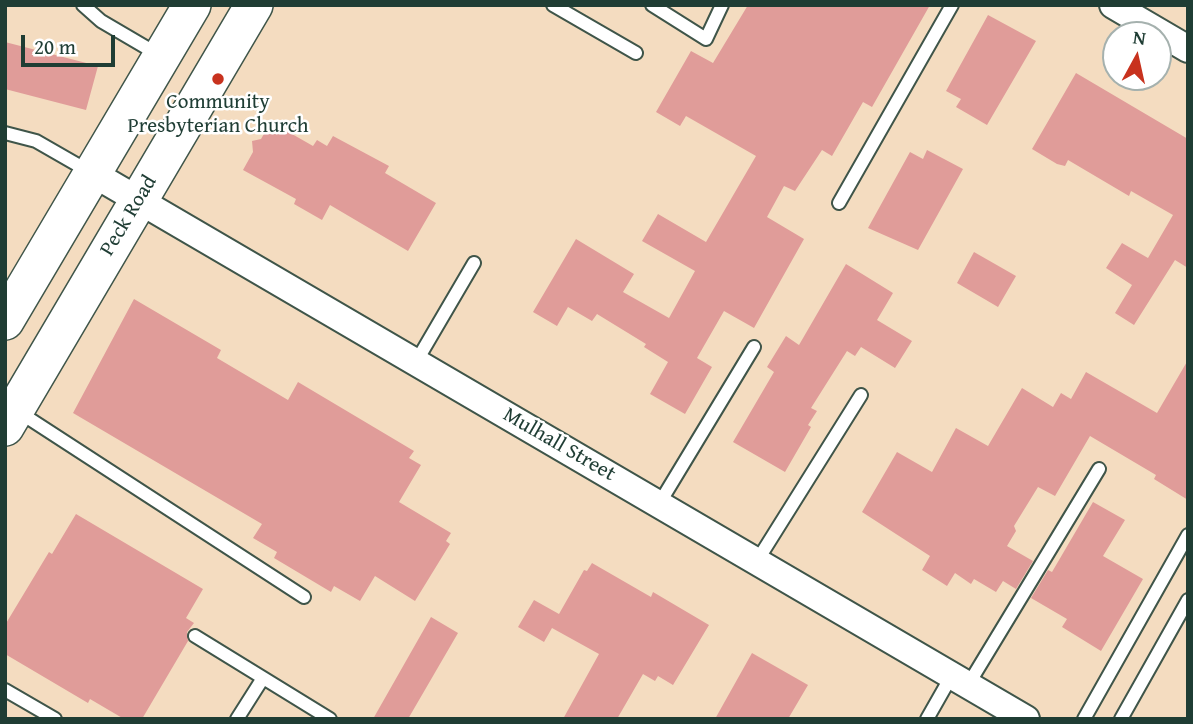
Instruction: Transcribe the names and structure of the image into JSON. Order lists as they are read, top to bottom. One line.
{"streets":{"main road":["Peck Road"],"street":["Mulhall Street"]},"crossings":[["Peck Road","Mulhall Street"]],"places":["Community Presbyterian Church"],"scale_bar":"20 m","north":"top"}
